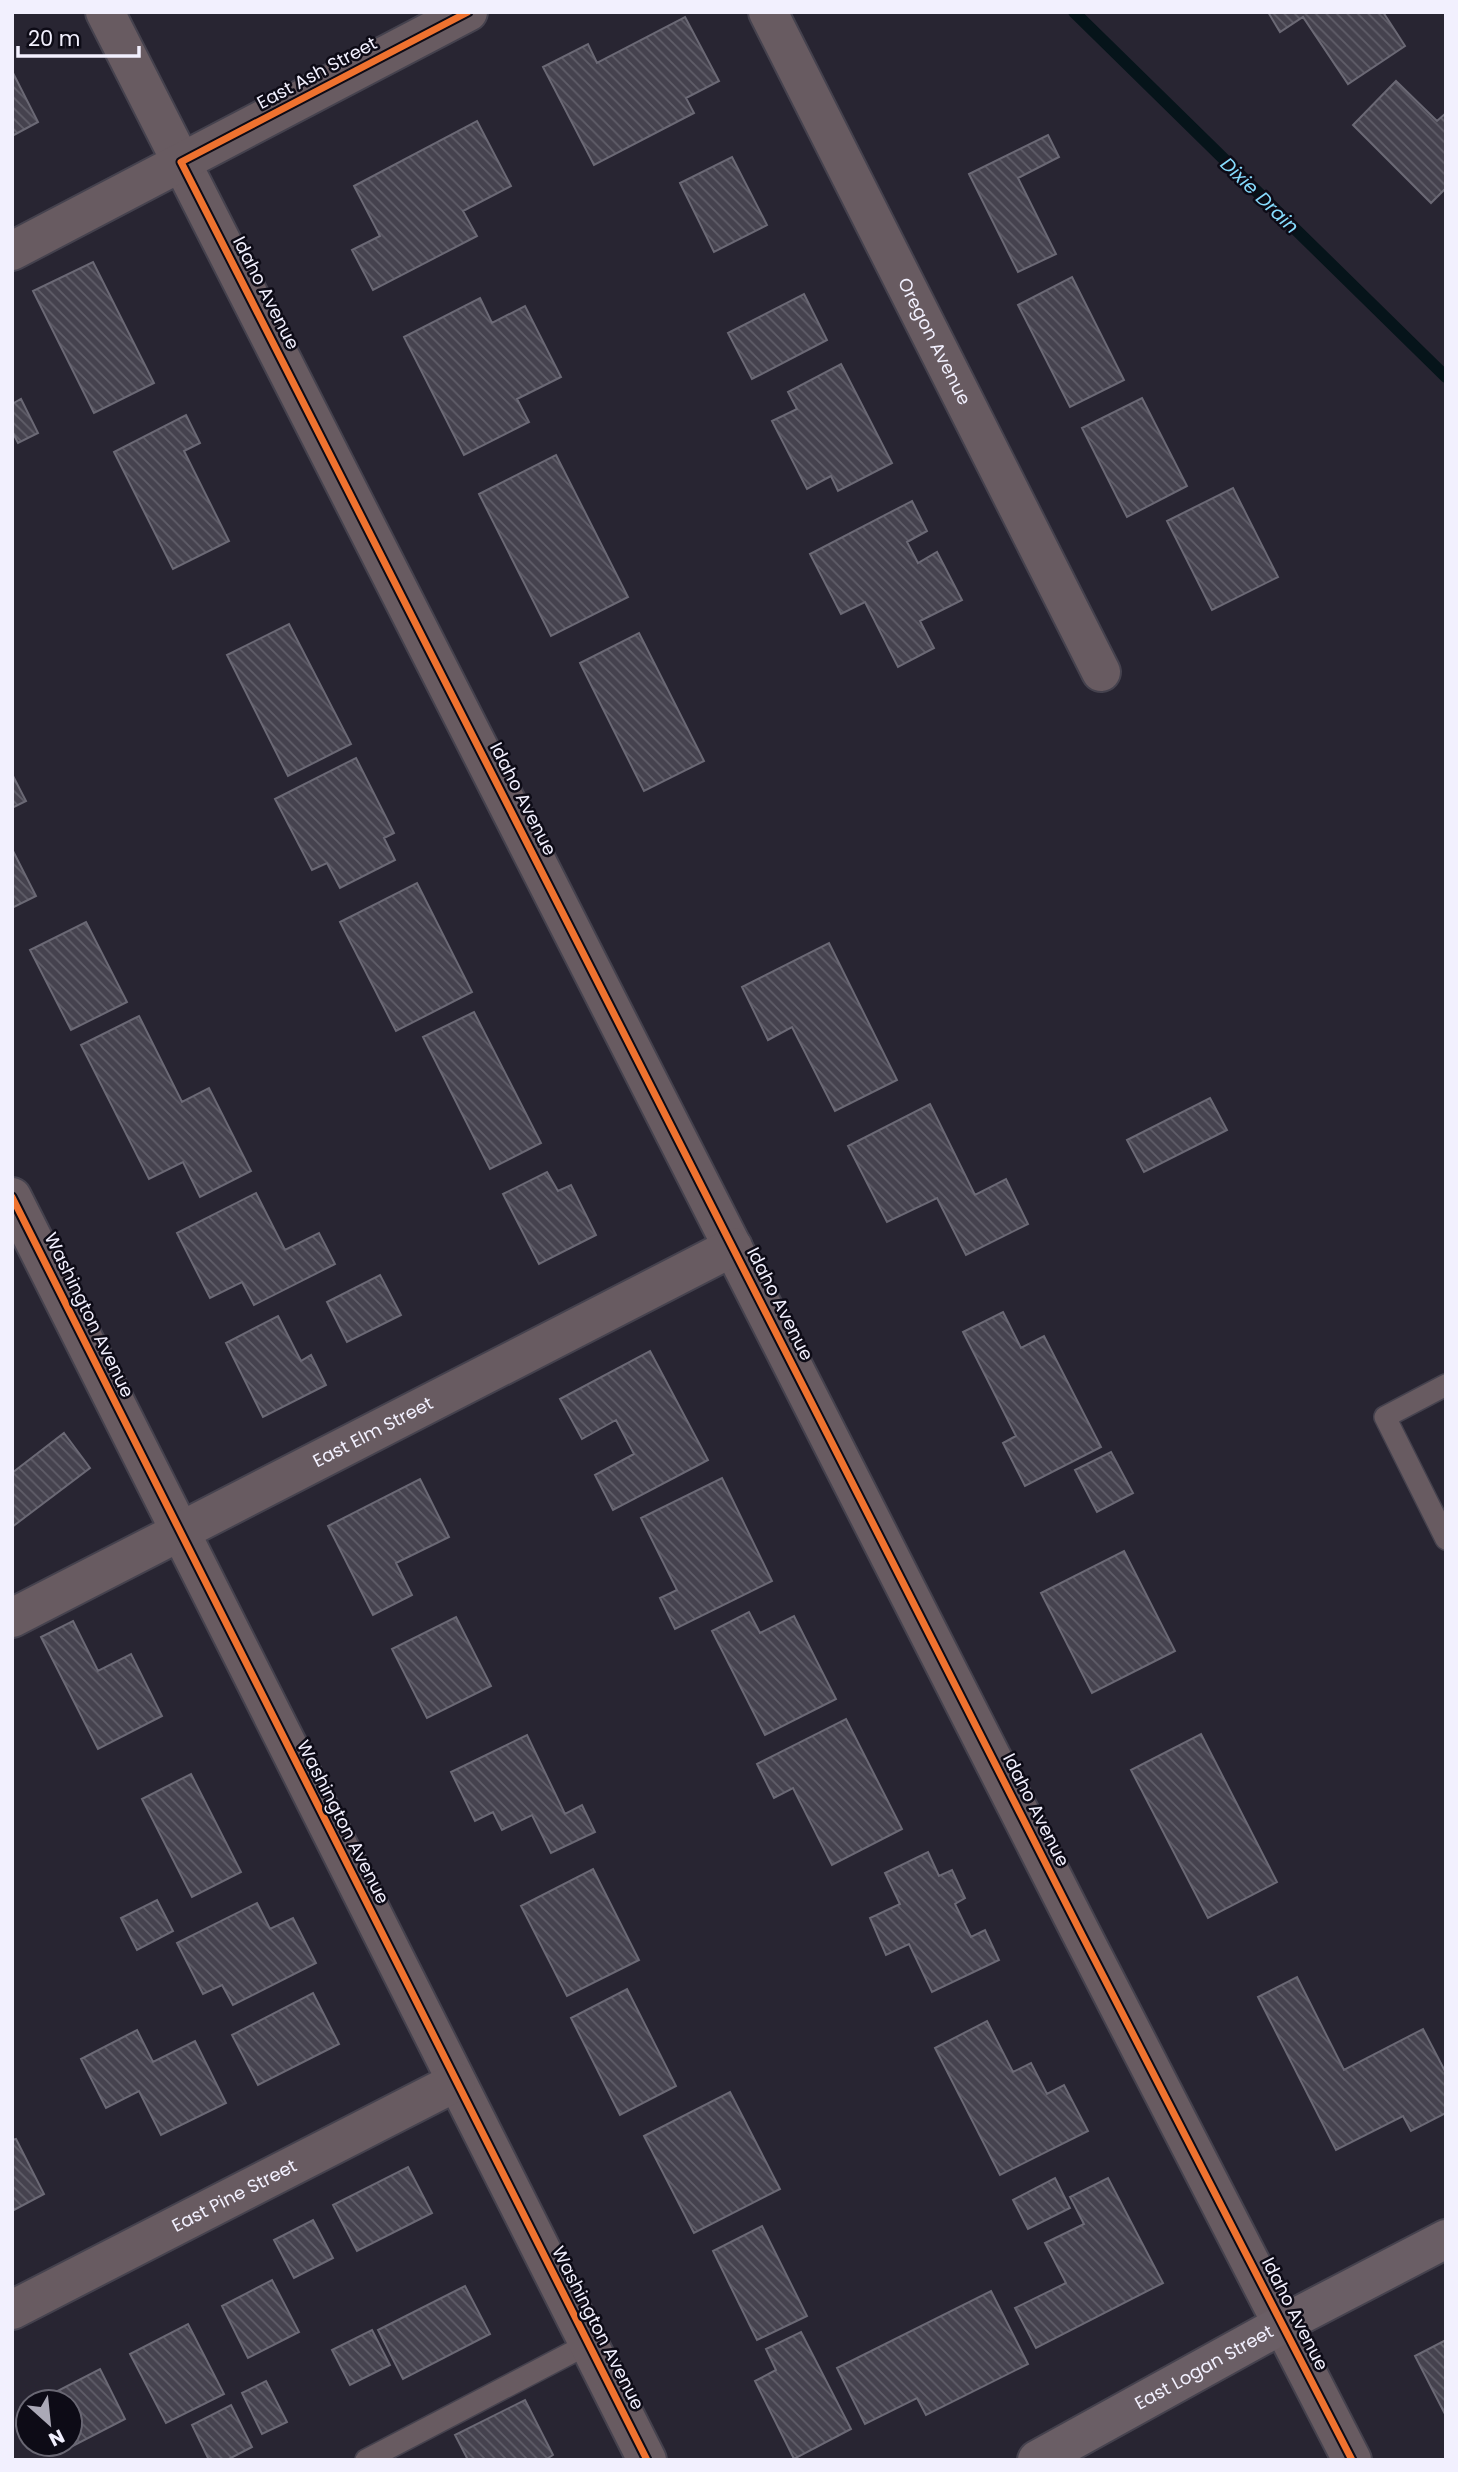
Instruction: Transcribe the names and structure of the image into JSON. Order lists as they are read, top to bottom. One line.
{"streets":{"street":["East Ash Street","Idaho Avenue","Oregon Avenue","Washington Avenue","East Elm Street","East Pine Street","East Logan Street"]},"crossings":[["East Ash Street","Idaho Avenue"],["Idaho Avenue","East Elm Street"],["Idaho Avenue","East Logan Street"],["Washington Avenue","East Elm Street"],["Washington Avenue","East Pine Street"]],"water":["Dixie Drain"],"scale_bar":"20 m","north":"bottom right"}
